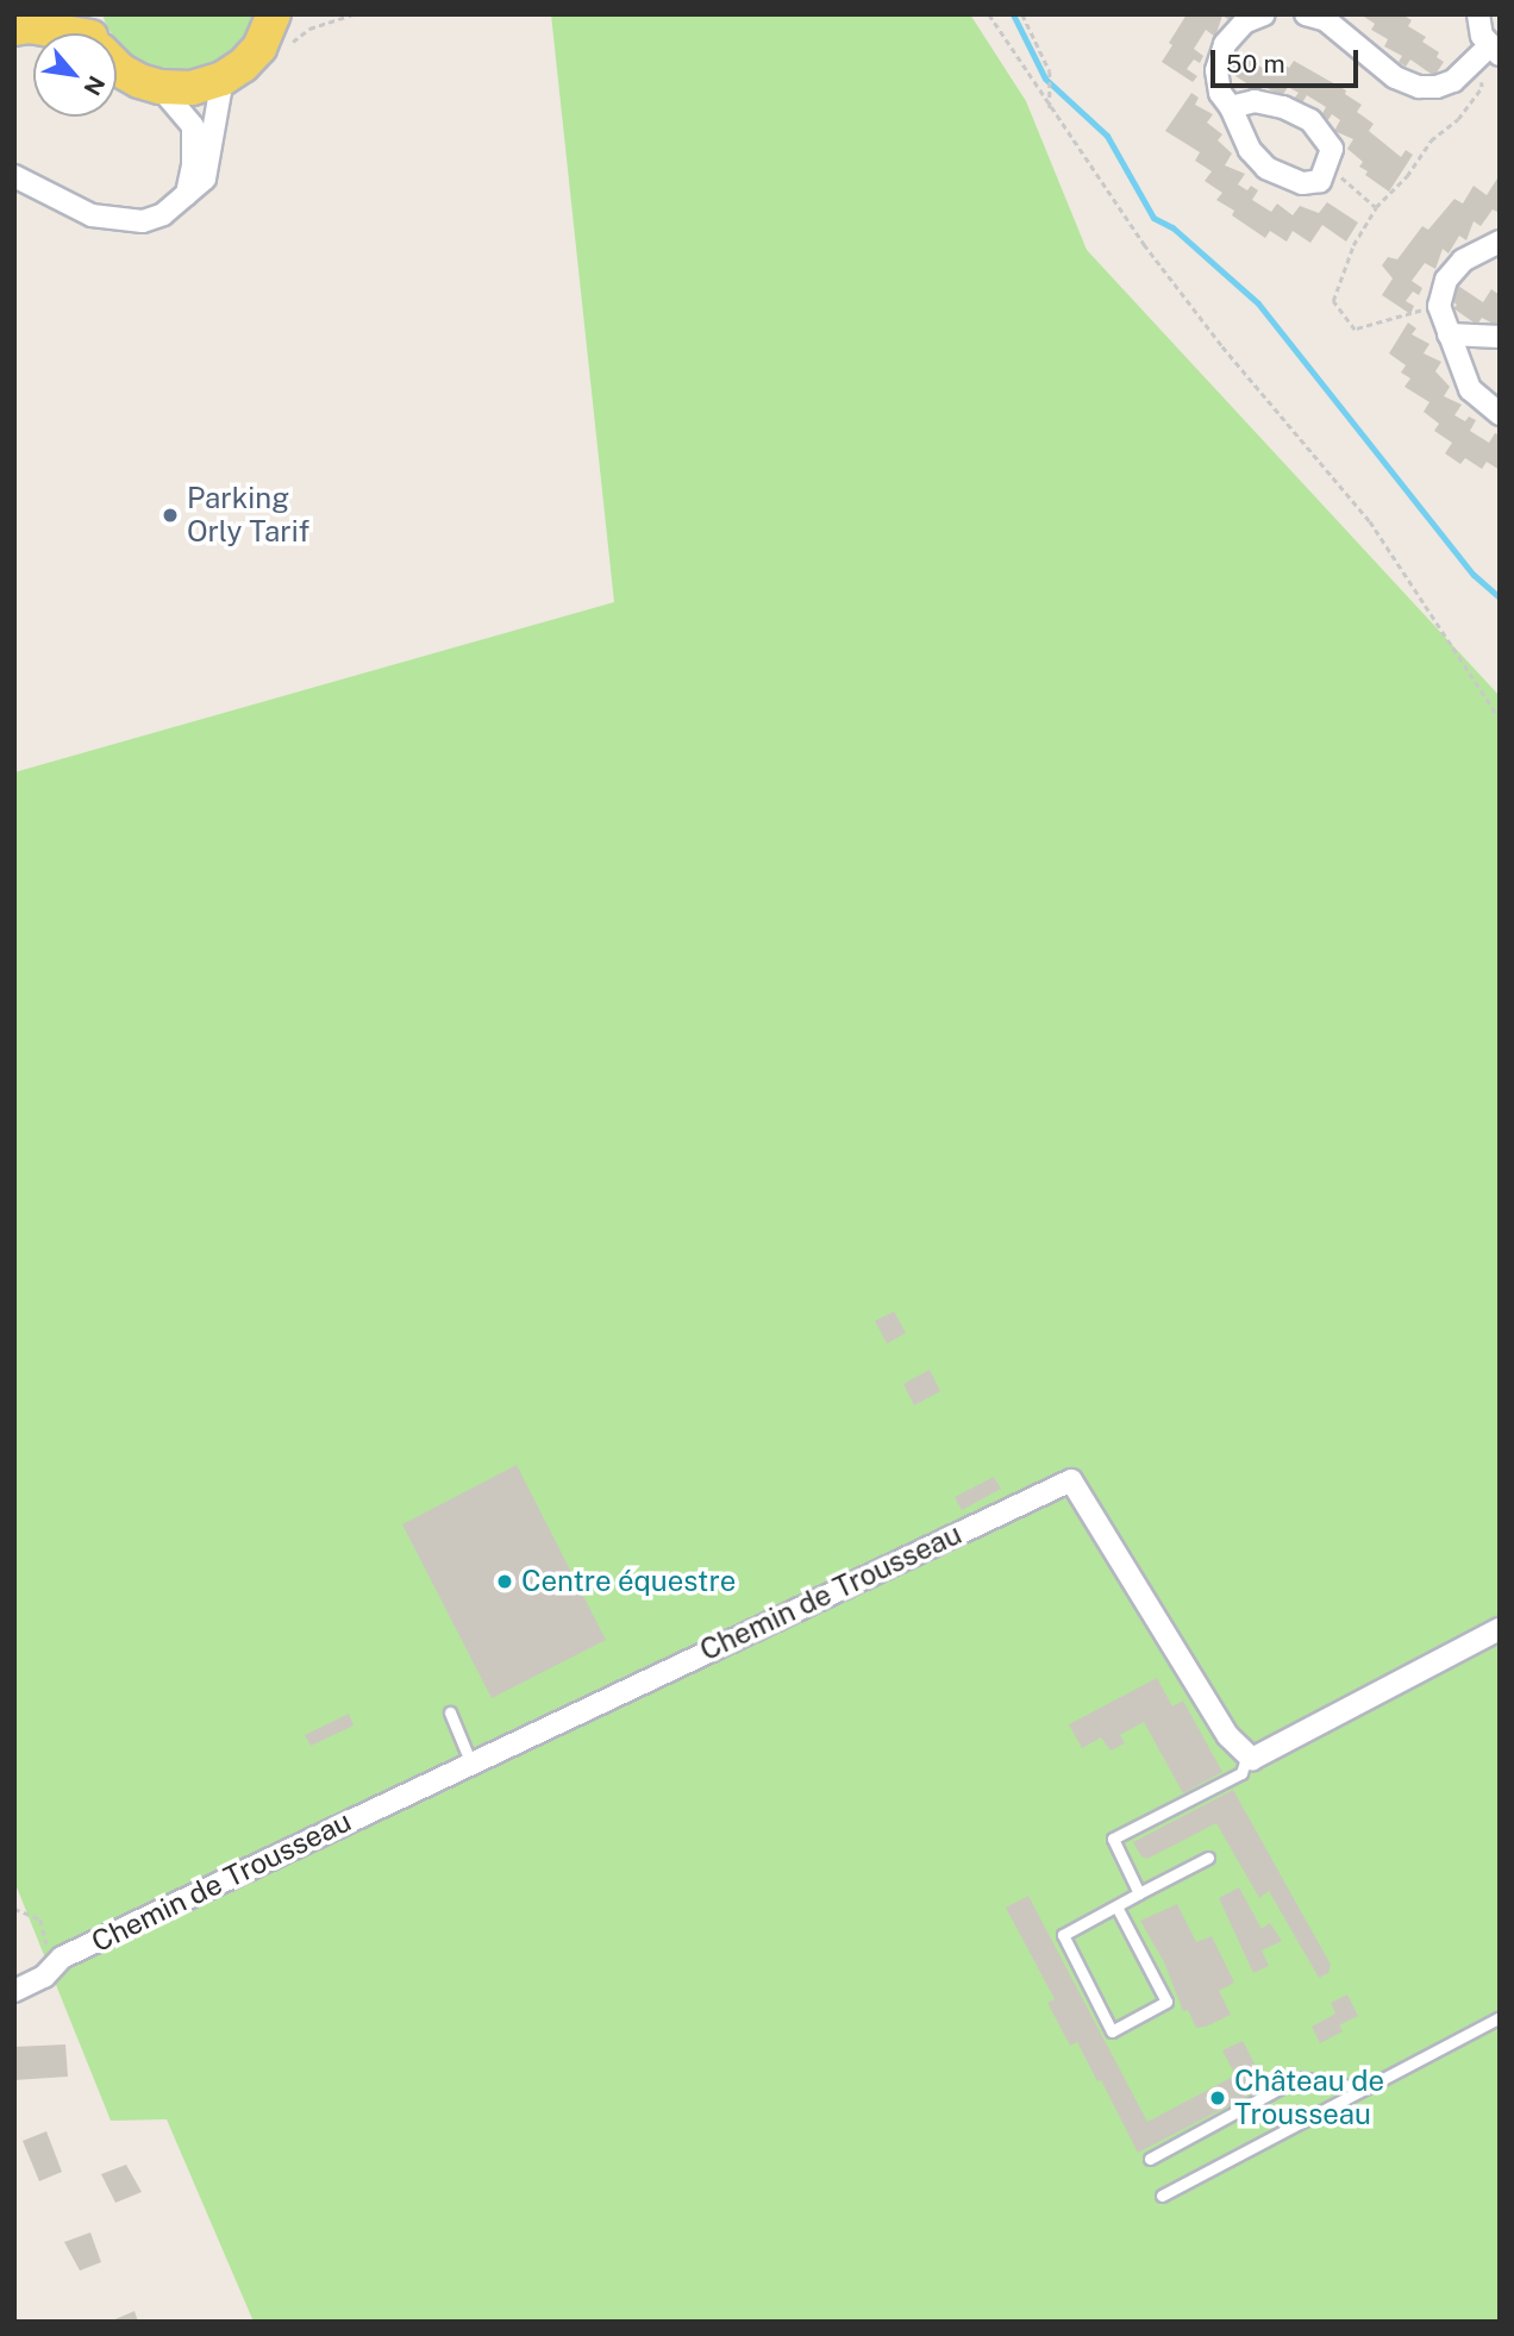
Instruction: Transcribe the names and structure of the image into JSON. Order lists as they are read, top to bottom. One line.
{"streets":{"street":["Chemin de Trousseau"]},"places":["Parking Orly Tarif","Centre équestre","Château de Trousseau"],"scale_bar":"50 m","north":"bottom right"}
